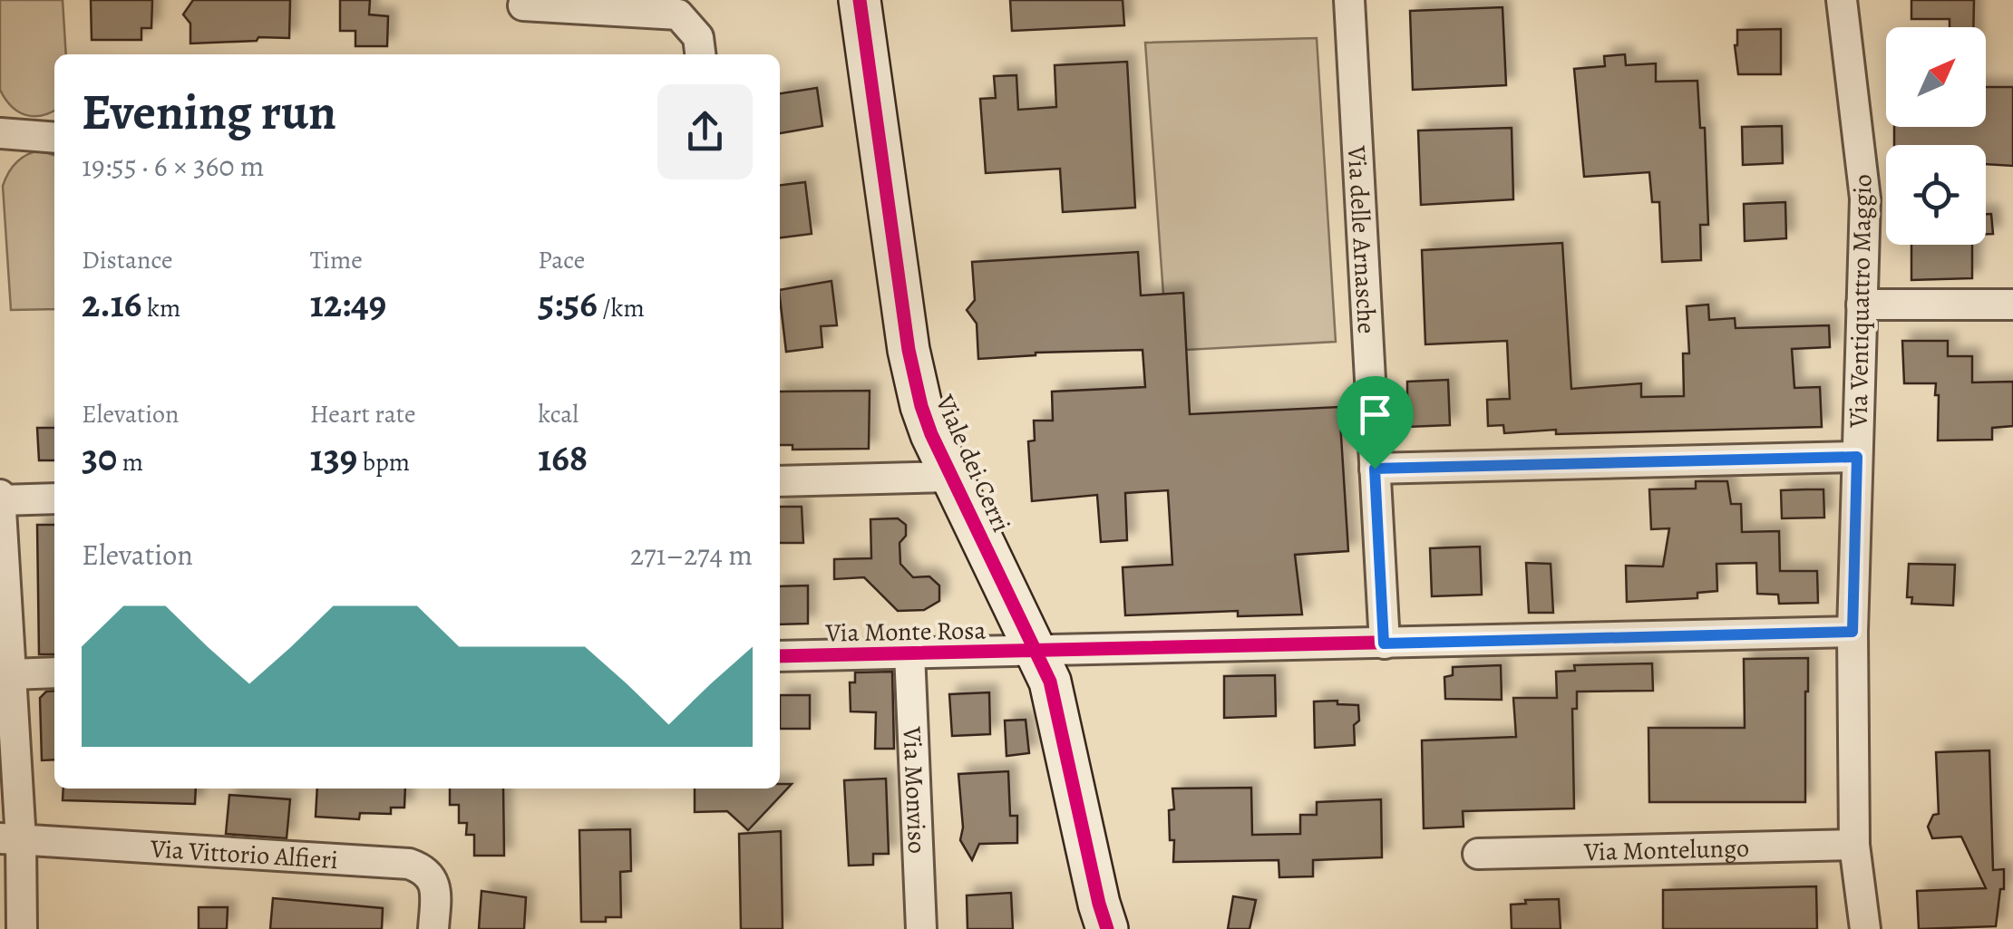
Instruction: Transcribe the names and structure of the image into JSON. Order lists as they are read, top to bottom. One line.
{"streets":{"street":["Via delle Arnasche","Via Ventiquattro Maggio","Viale dei Cerri","Via Monte Rosa","Via Monviso","Via Montelungo","Via Vittorio Alfieri"]},"crossings":[["Via delle Arnasche","Via Monte Rosa"],["Via Ventiquattro Maggio","Via Monte Rosa"],["Via Ventiquattro Maggio","Via Montelungo"],["Viale dei Cerri","Via Monte Rosa"],["Via Monte Rosa","Via Monviso"]],"north":"top right","page":{"heading":["Evening run","19:55 · 6 × 360 m"],"stats":[["Distance","2.16 km"],["Time","12:49"],["Pace","5:56 /km"],["Elevation","30 m"],["Heart rate","139 bpm"],["kcal","168"]],"chart":["Elevation","271–274 m"]}}
